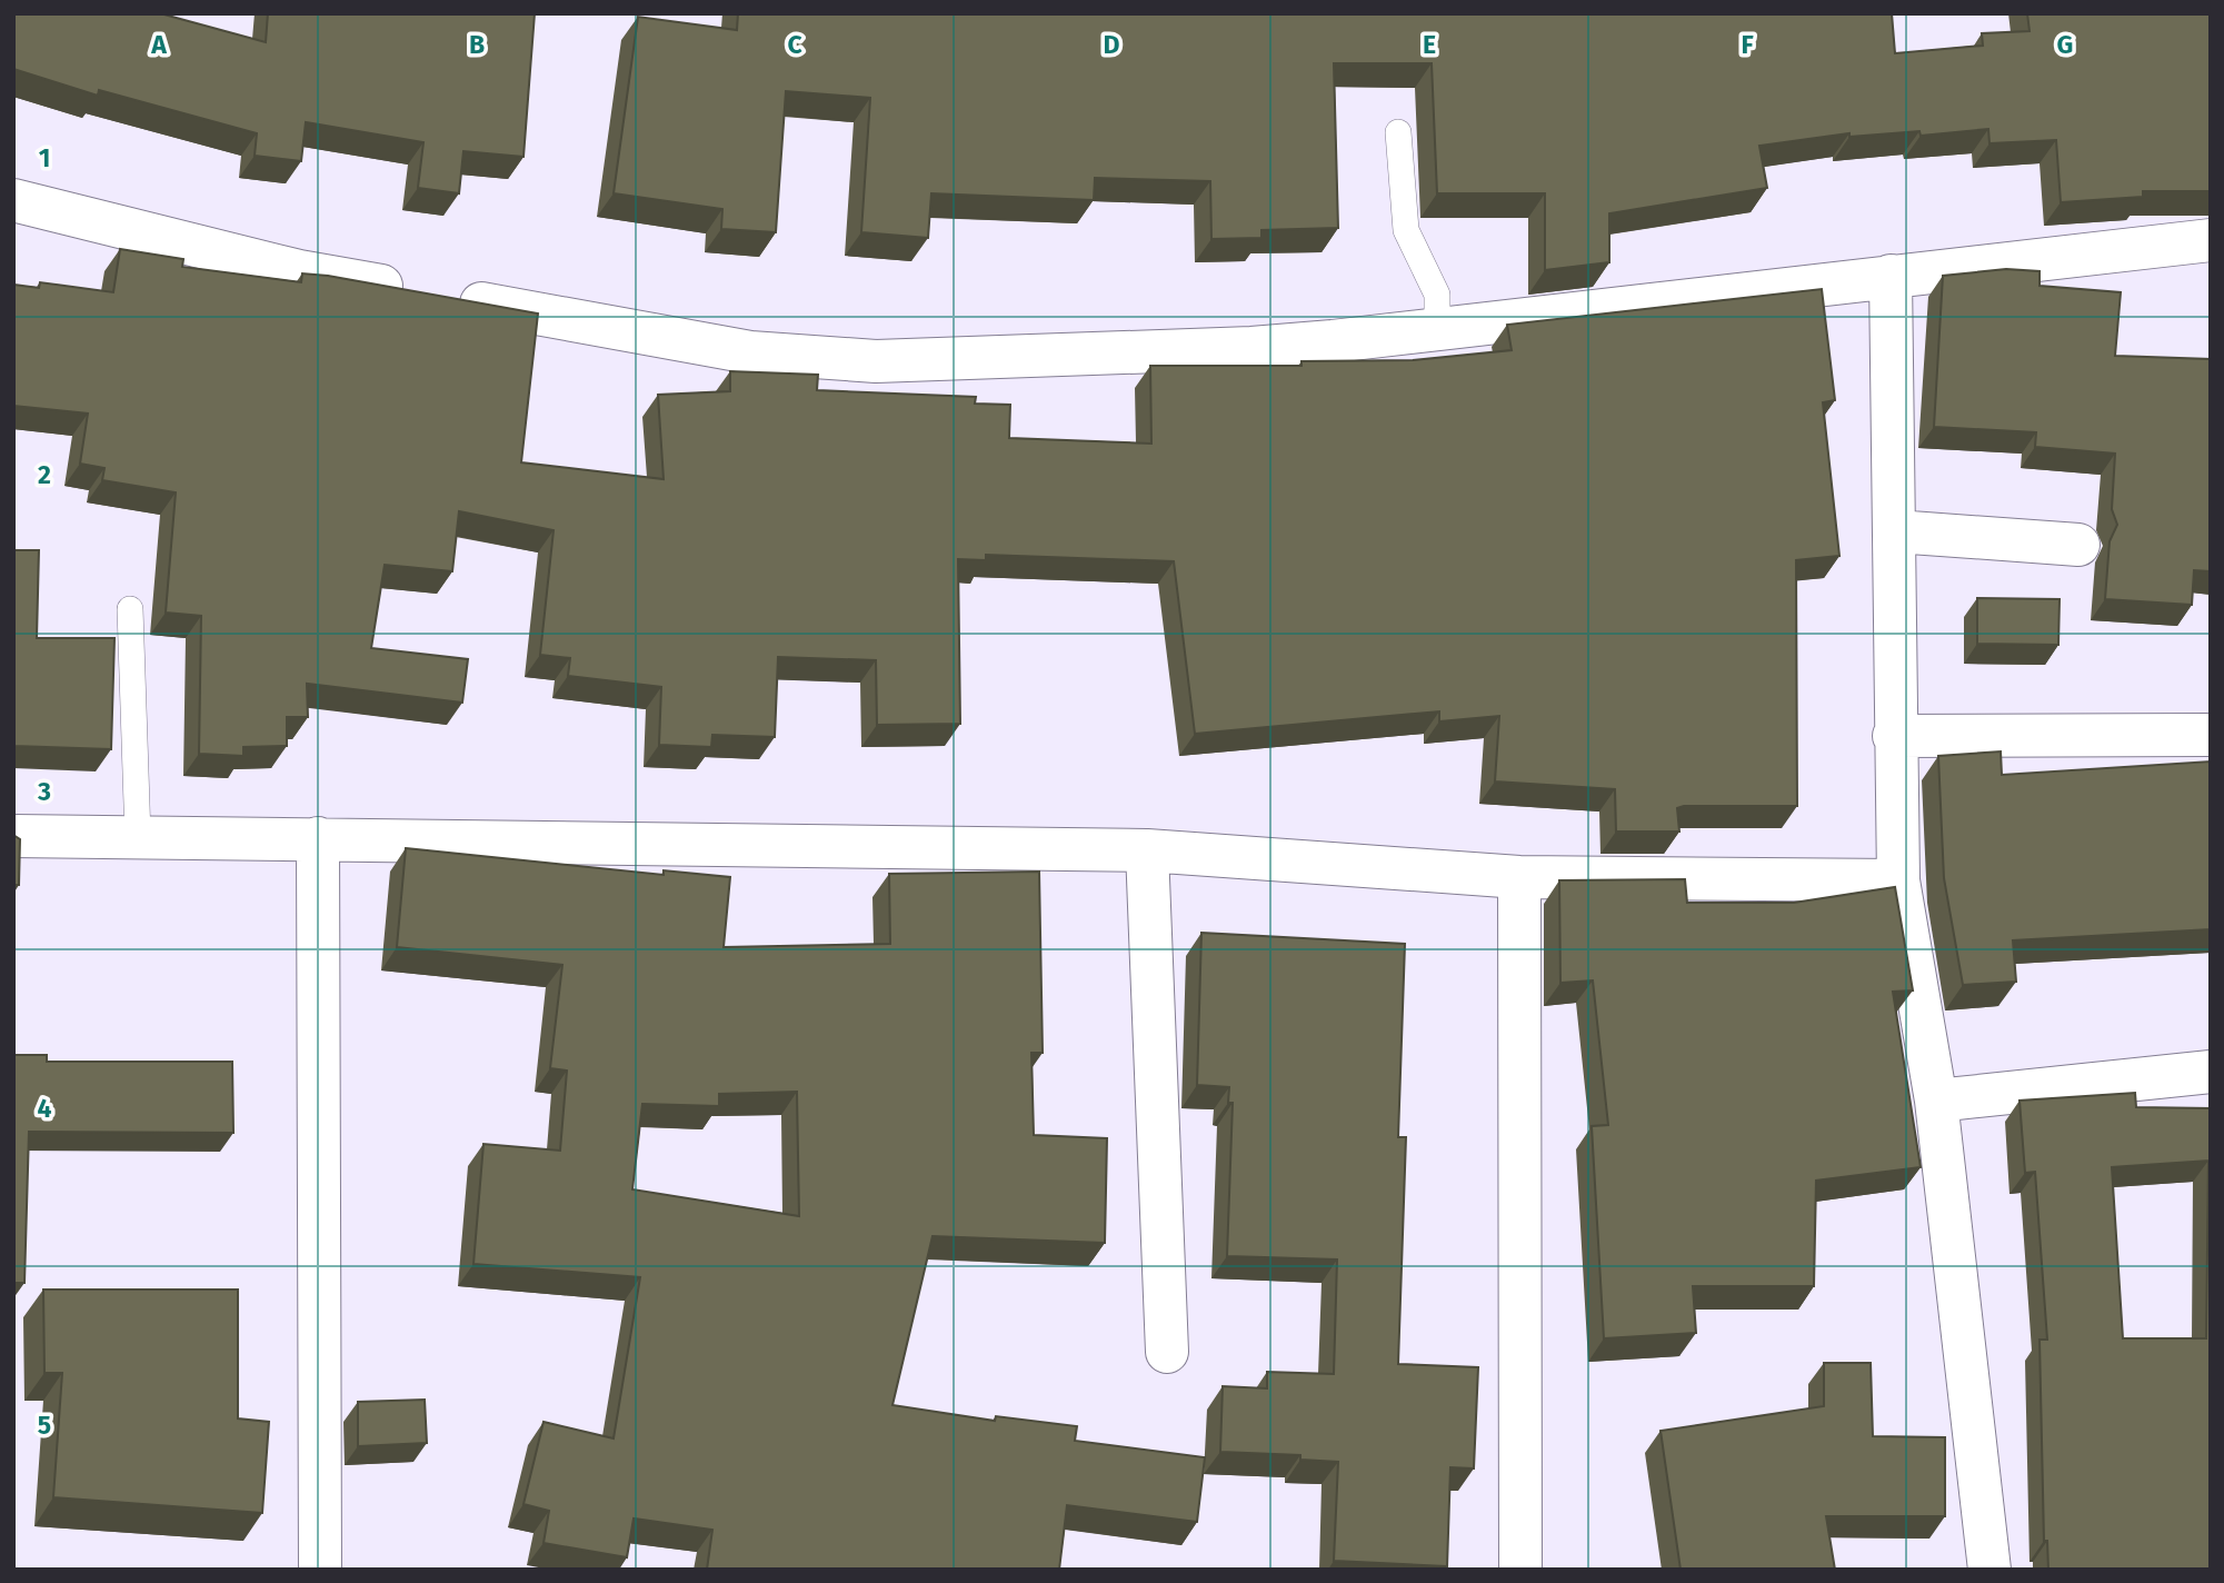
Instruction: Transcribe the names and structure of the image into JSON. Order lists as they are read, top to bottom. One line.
{"grid":{"columns":["A","B","C","D","E","F","G"],"rows":["1","2","3","4","5"]}}
